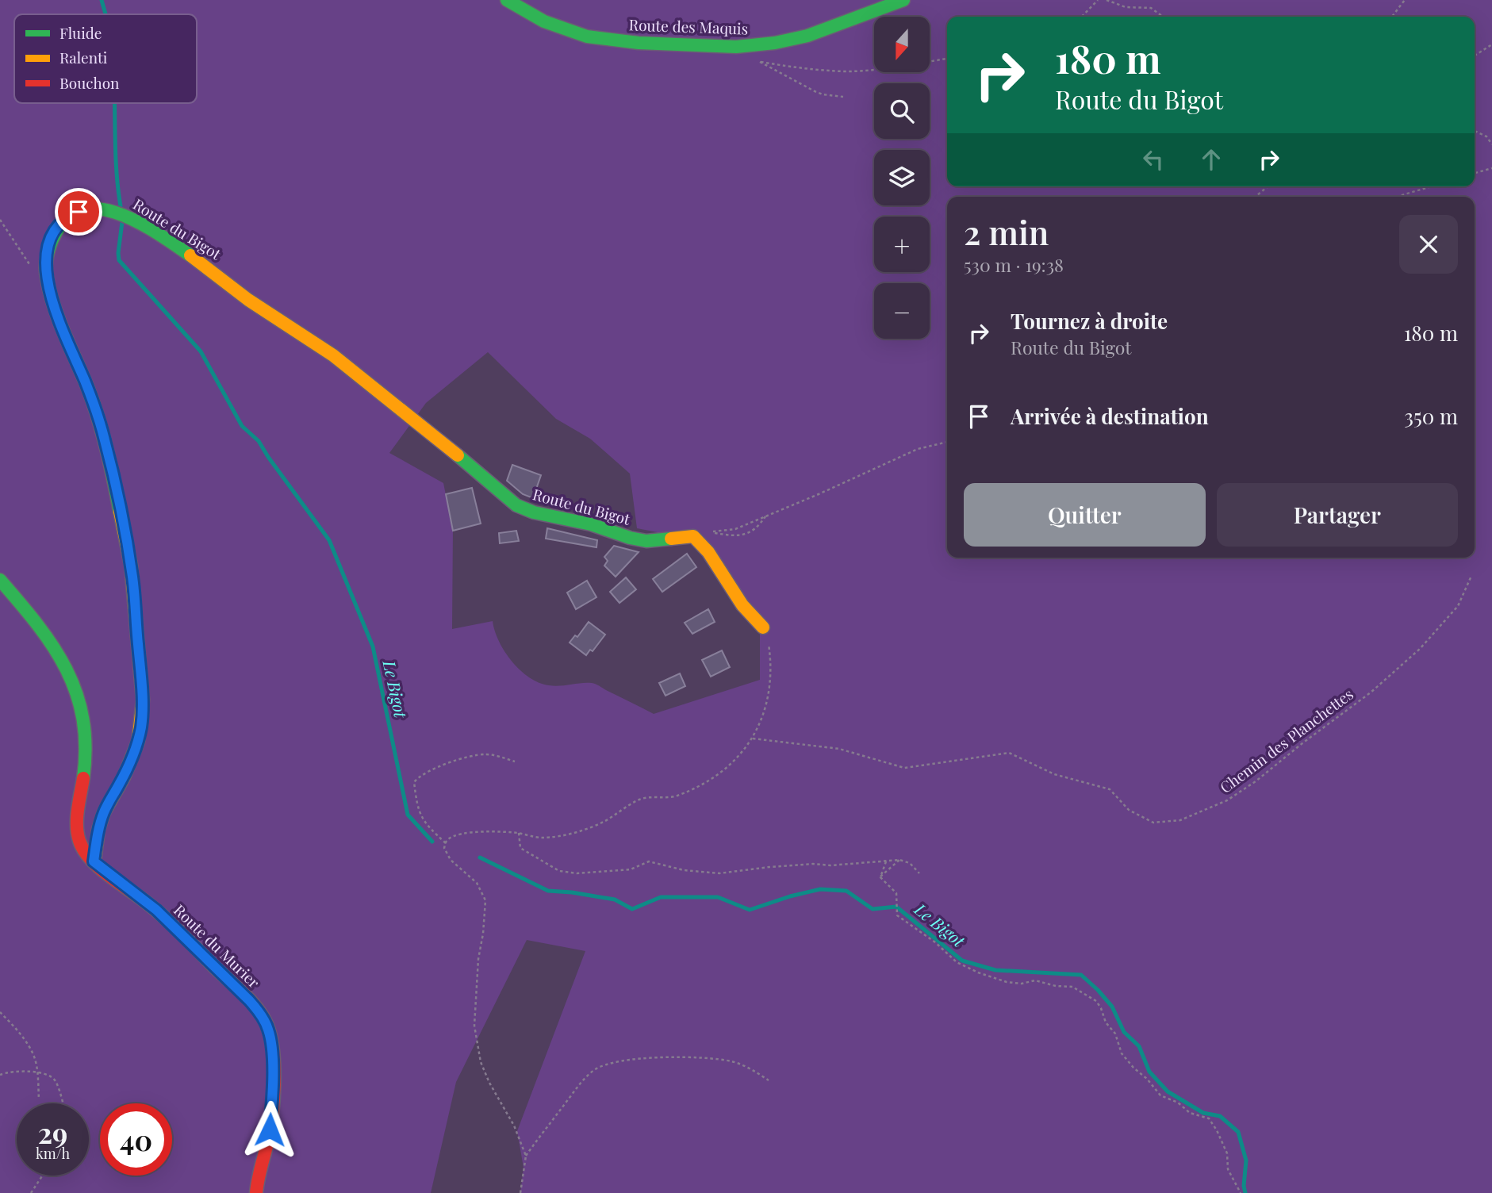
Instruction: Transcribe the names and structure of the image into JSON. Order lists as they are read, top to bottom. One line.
{"streets":{"street":["Route des Maquis","Route du Bigot","Route du Murier"],"path":["Chemin des Planchettes"]},"crossings":[["Route du Bigot","Route du Murier"]],"water":["Le Bigot"],"legend":["Fluide","Ralenti","Bouchon"],"north":"bottom","page":{"map_buttons":["+","−"],"turn":["180 m","Route du Bigot"],"heading":["2 min","530 m · 19:38"],"list":[{"name":"Tournez à droite","note":"Route du Bigot","value":"180 m"},{"name":"Arrivée à destination","value":"350 m"}],"buttons":["Quitter","Partager"],"speed":"29 km/h","limit":"40"}}
